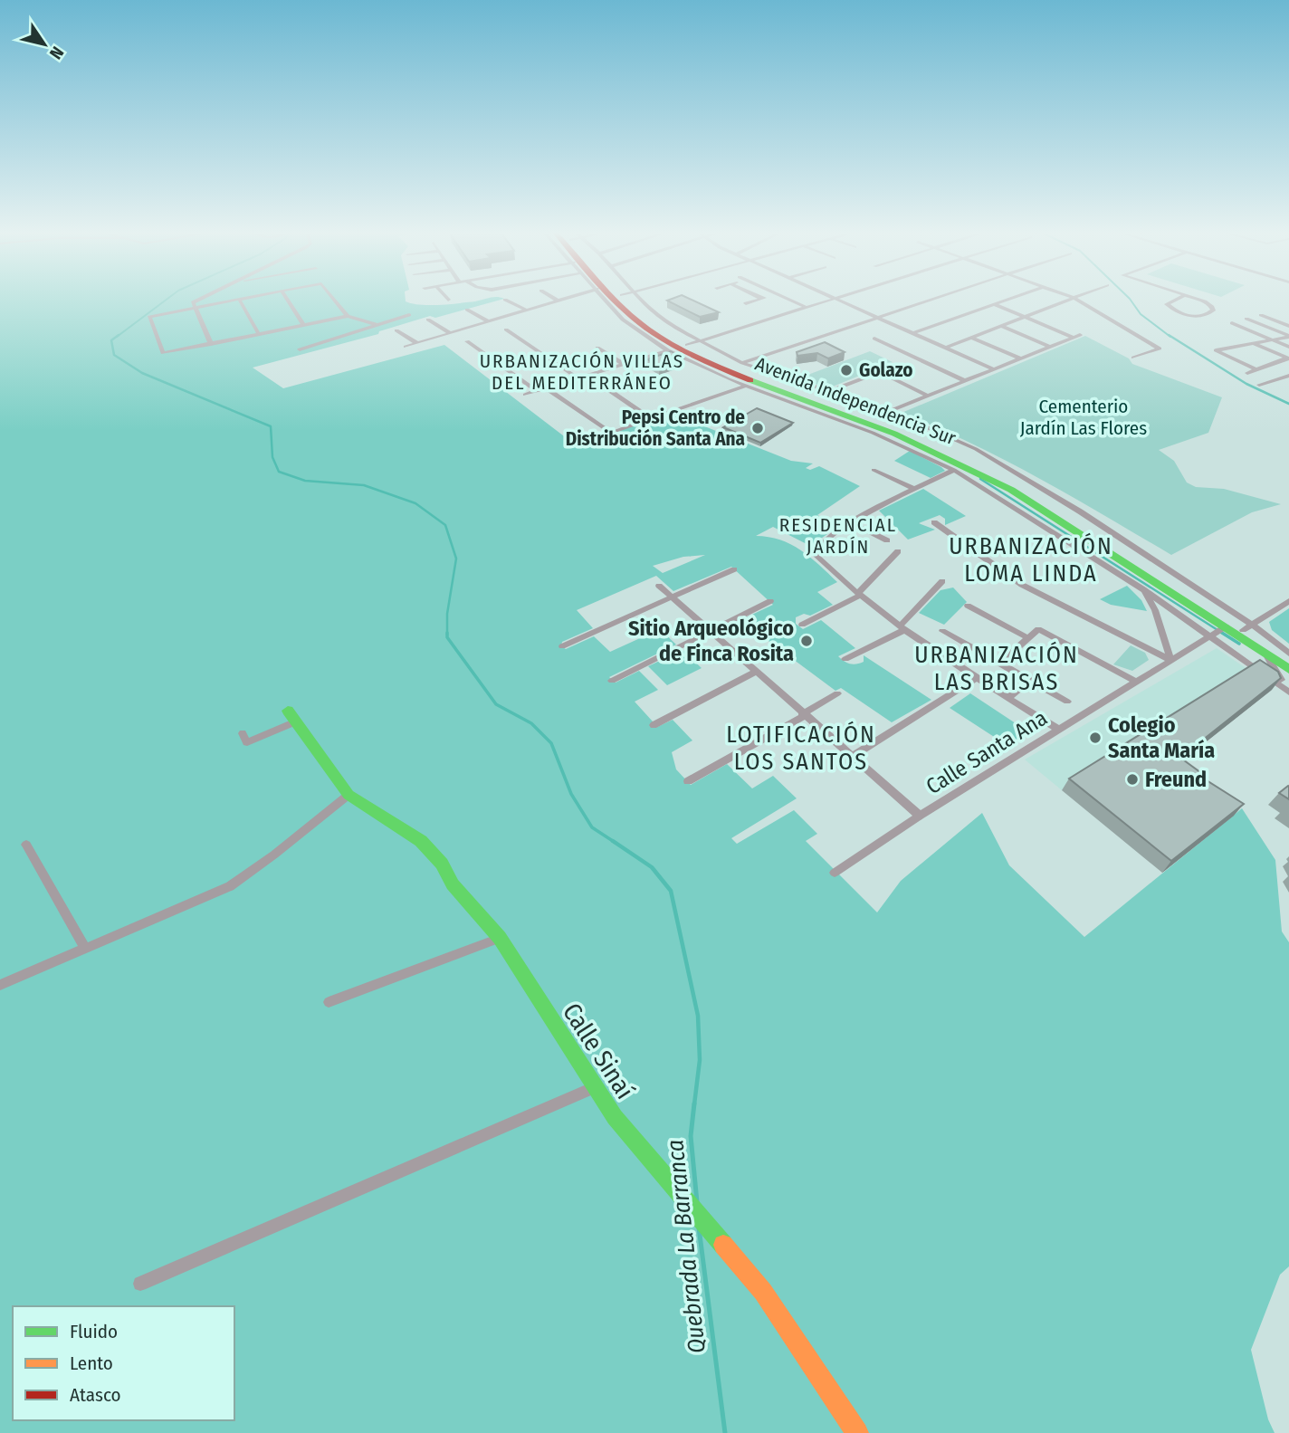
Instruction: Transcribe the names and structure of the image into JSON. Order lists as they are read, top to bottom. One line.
{"streets":{"main road":["Avenida Independencia Sur","Calle Sinaí"],"street":["Calle Santa Ana"]},"crossings":[["Avenida Independencia Sur","Calle Santa Ana"]],"districts":["URBANIZACIÓN VILLAS DEL MEDITERRÁNEO","RESIDENCIAL JARDÍN","URBANIZACIÓN LOMA LINDA","URBANIZACIÓN LAS BRISAS","LOTIFICACIÓN LOS SANTOS"],"water":["Quebrada La Barranca"],"parks":["Cementerio Jardín Las Flores"],"places":["Golazo","Pepsi Centro de Distribución Santa Ana","Sitio Arqueológico de Finca Rosita","Colegio Santa María","Freund"],"legend":["Fluido","Lento","Atasco"],"north":"bottom right"}
